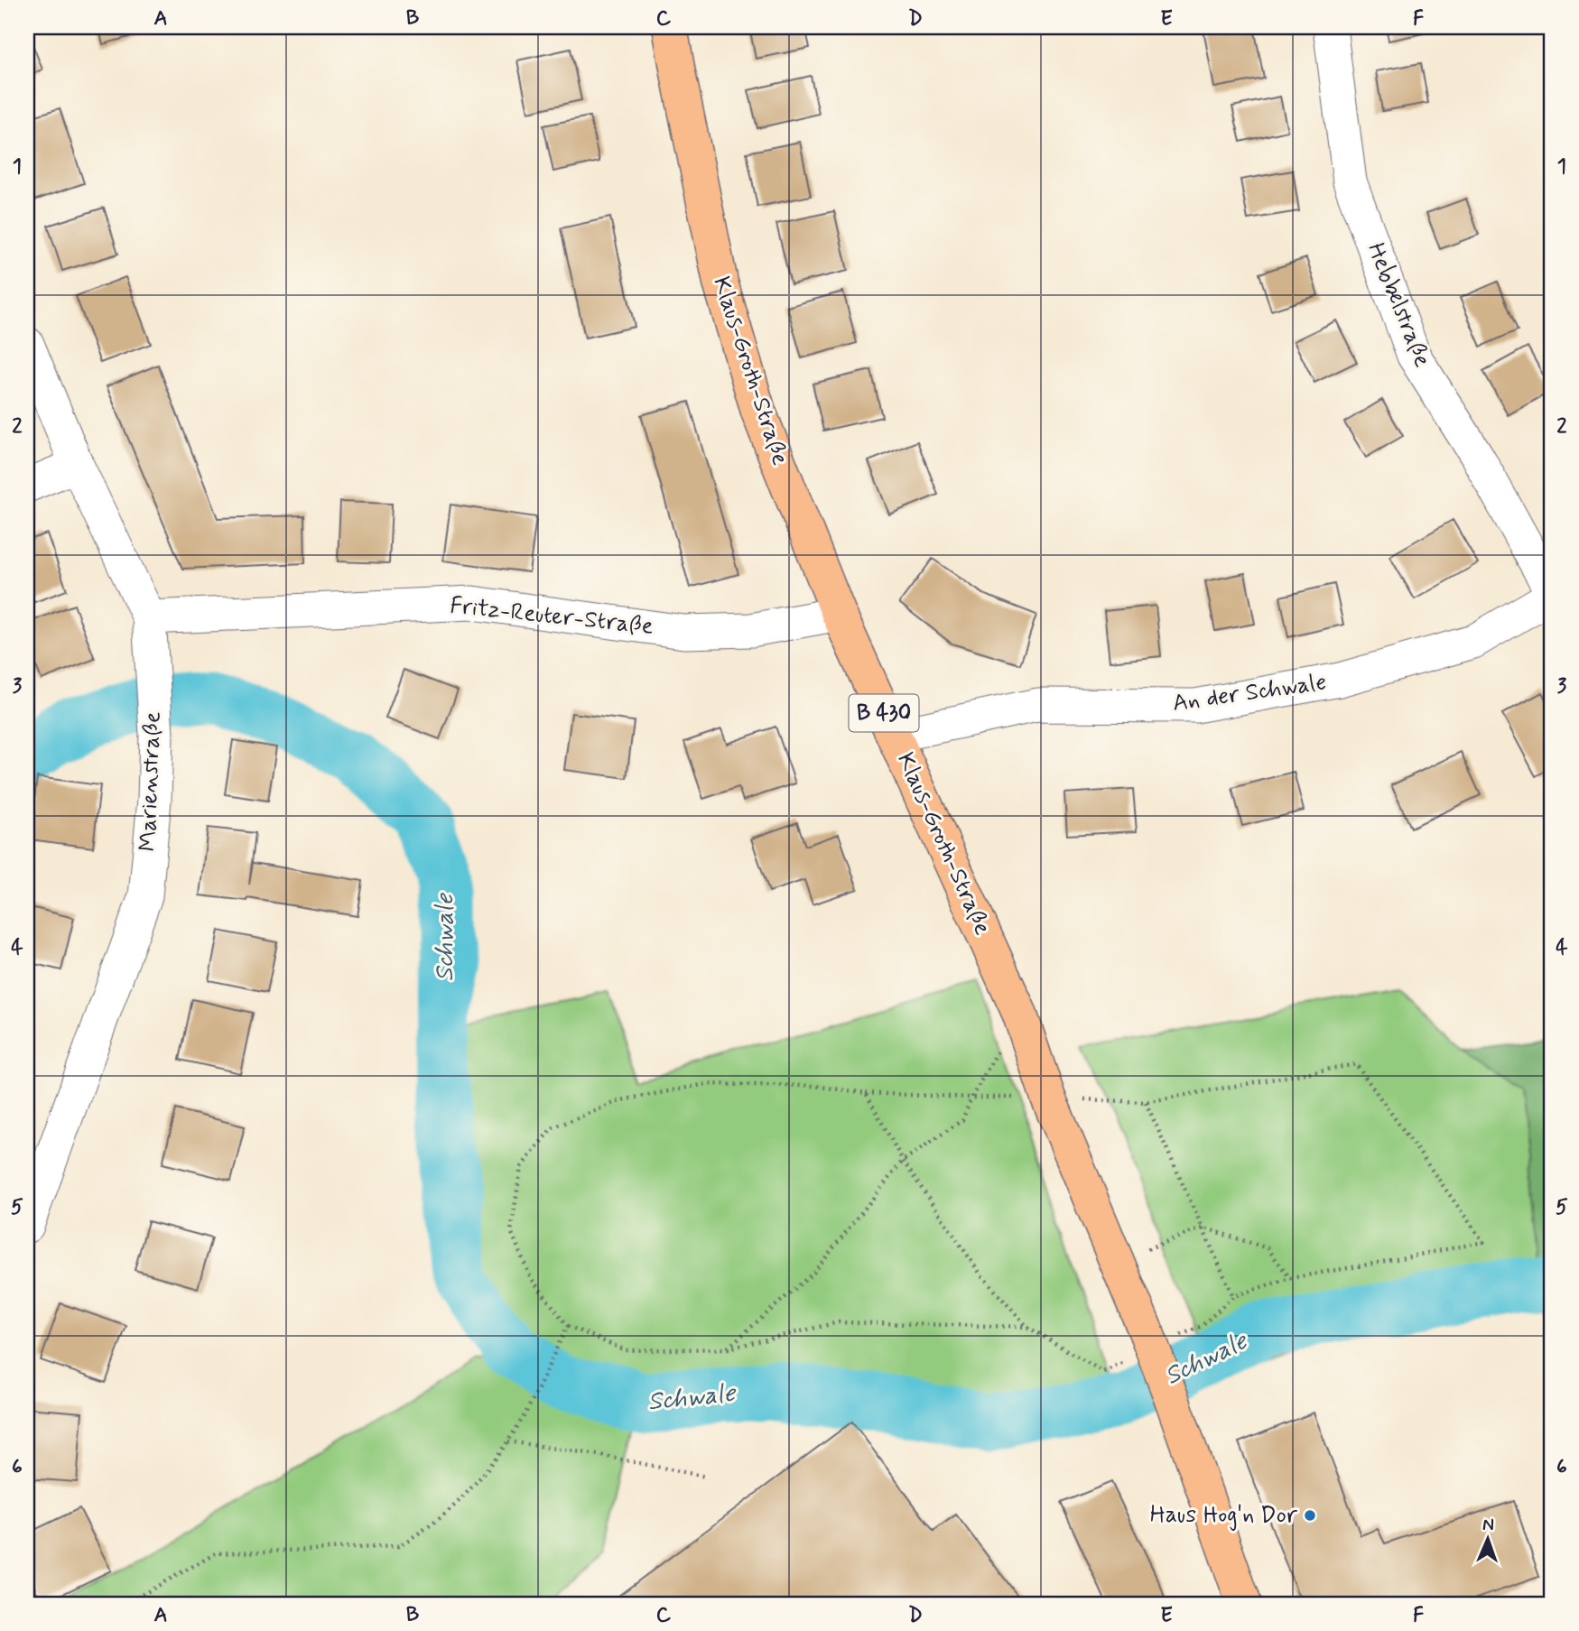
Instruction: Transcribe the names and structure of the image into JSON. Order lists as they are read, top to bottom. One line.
{"streets":{"main road":["Klaus-Groth-Straße","B 430"],"street":["Hebbelstraße","Fritz-Reuter-Straße","An der Schwale","Marienstraße"]},"crossings":[["Hebbelstraße","An der Schwale"],["Klaus-Groth-Straße","Fritz-Reuter-Straße"],["Klaus-Groth-Straße","An der Schwale"],["Fritz-Reuter-Straße","Marienstraße"]],"water":["Schwale"],"places":["Haus Hog'n Dor"],"north":"top","grid":{"columns":["A","B","C","D","E","F"],"rows":["1","2","3","4","5","6"]}}
